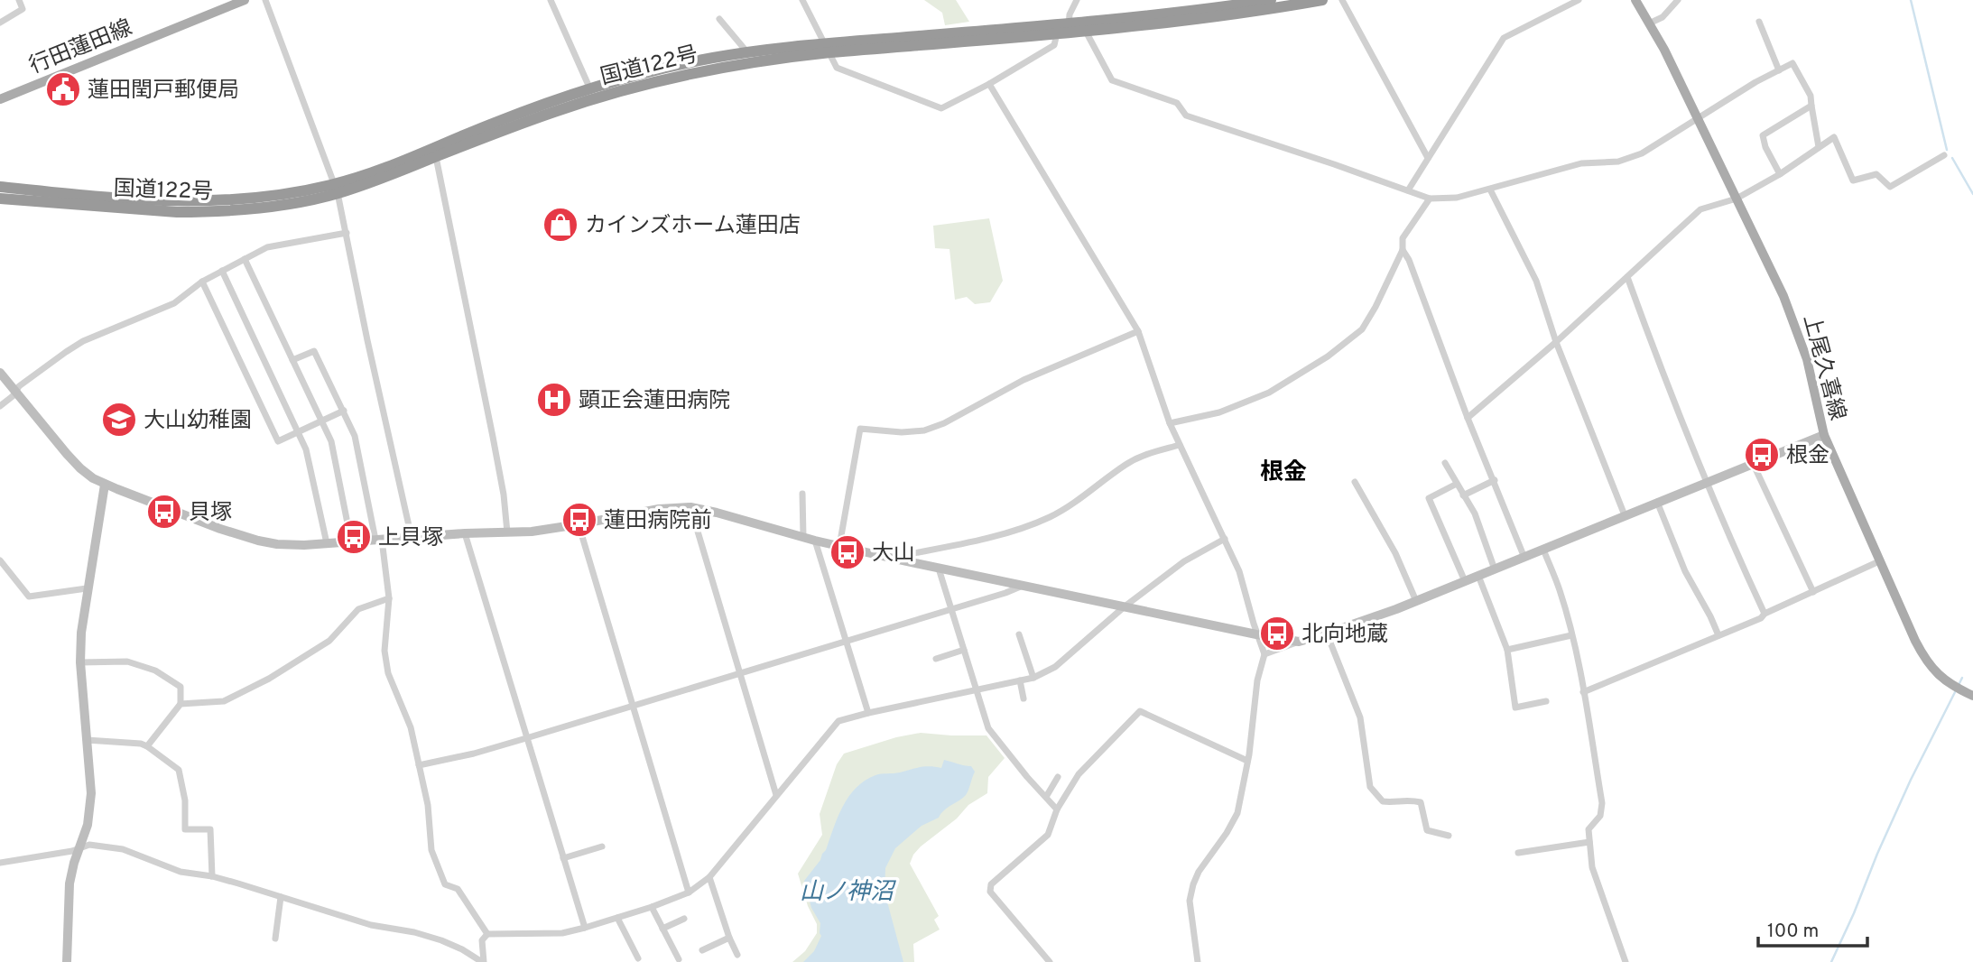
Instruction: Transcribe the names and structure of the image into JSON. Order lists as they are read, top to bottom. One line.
{"streets":{"highway":["国道122号"],"main road":["行田蓮田線","上尾久喜線"]},"districts":["根金"],"water":["山ノ神沼"],"places":{"public building":["蓮田閏戸郵便局"],"shop":["カインズホーム蓮田店"],"hospital":["顕正会蓮田病院"],"school or university":["大山幼稚園"],"bus stop":["根金","貝塚","蓮田病院前","上貝塚","大山","北向地蔵"]},"scale_bar":"100 m"}
